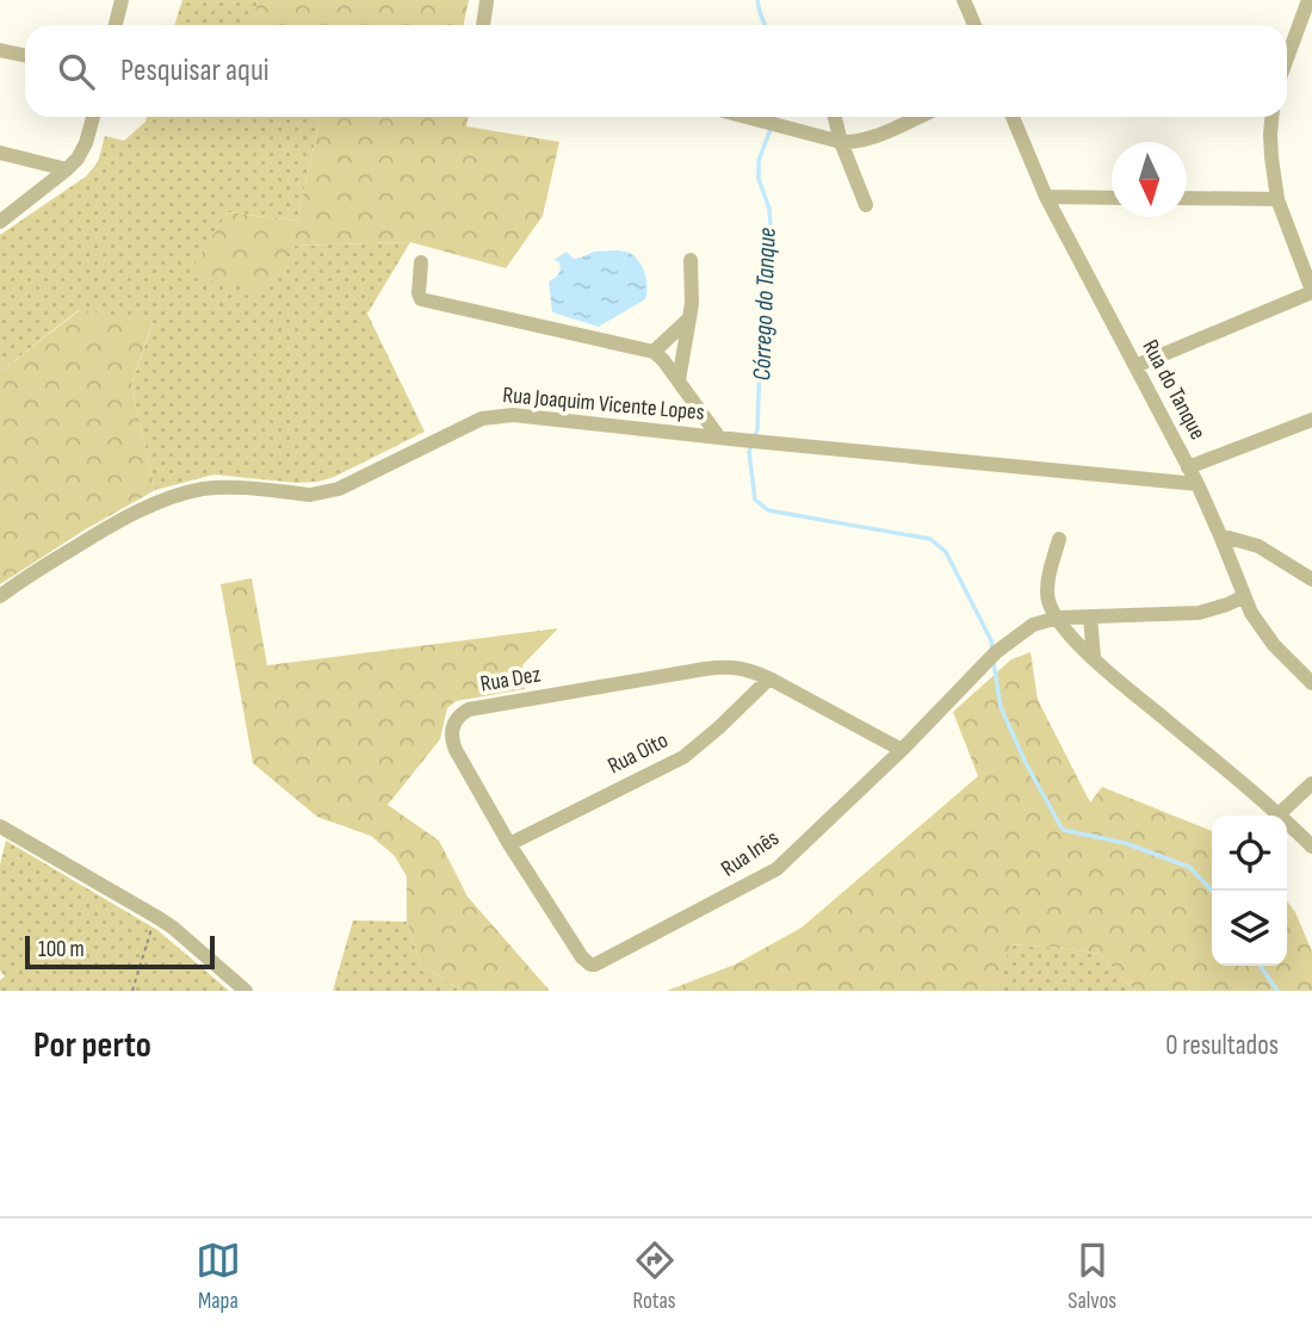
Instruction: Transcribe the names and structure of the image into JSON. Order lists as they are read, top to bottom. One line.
{"streets":{"street":["Rua do Tanque","Rua Joaquim Vicente Lopes","Rua Dez","Rua Oito","Rua Inês"]},"crossings":[["Rua do Tanque","Rua Joaquim Vicente Lopes"],["Rua Dez","Rua Oito"],["Rua Dez","Rua Inês"]],"water":["Córrego do Tanque"],"scale_bar":"100 m","north":"bottom","page":{"search":"Pesquisar aqui","scale":"100 m","heading":["Por perto","0 resultados"],"nav":["Mapa","Rotas","Salvos"]}}
